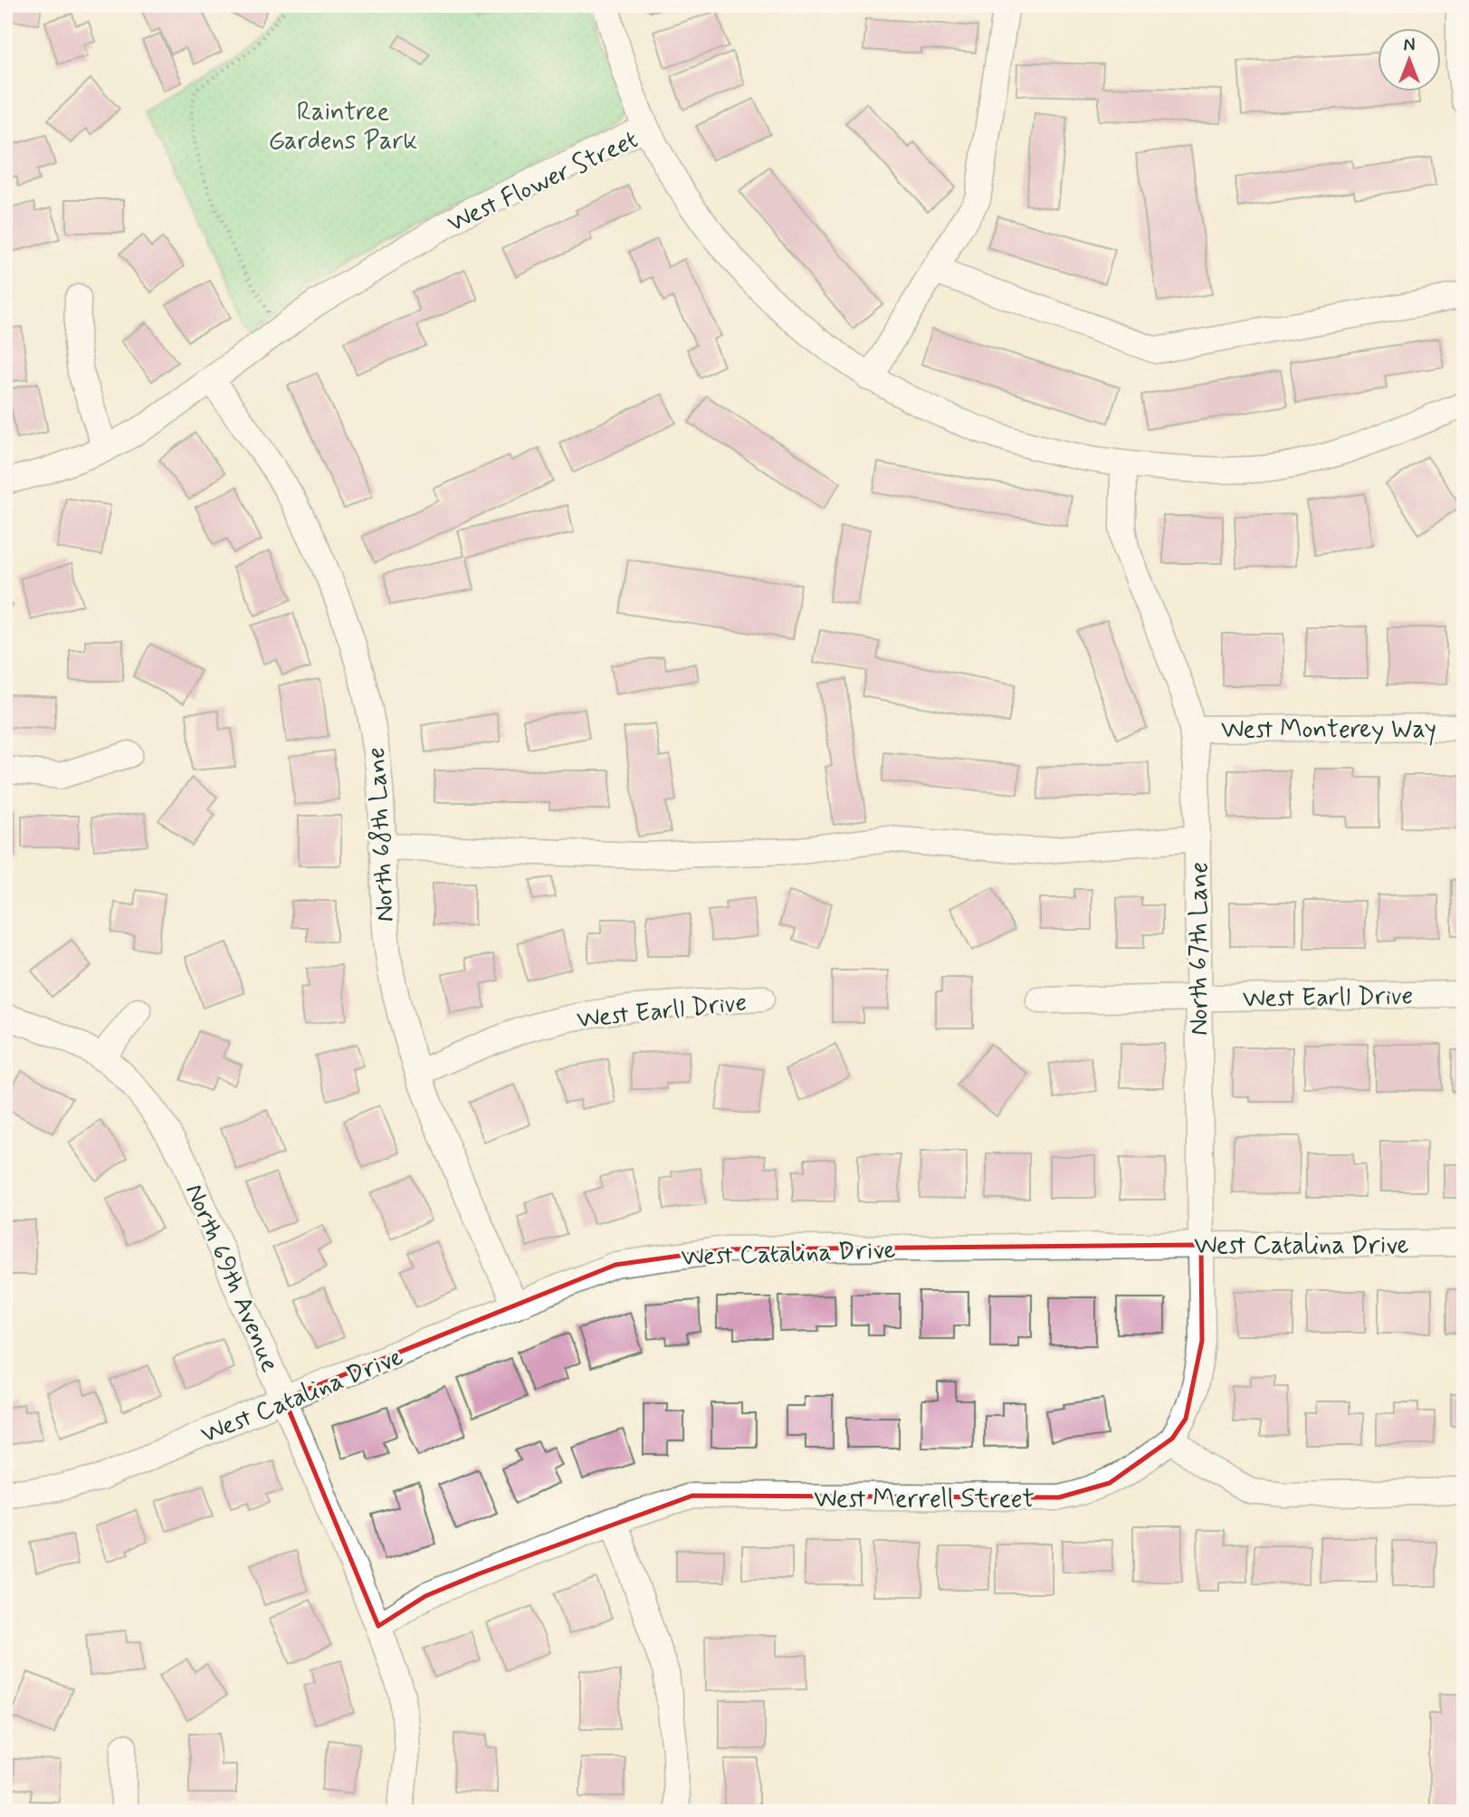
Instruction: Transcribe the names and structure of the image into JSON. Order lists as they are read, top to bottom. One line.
{"streets":{"street":["West Flower Street","West Monterey Way","North 68th Lane","North 67th Lane","West Earll Drive","West Catalina Drive","North 69th Avenue","West Merrell Street"]},"crossings":[["West Flower Street","North 68th Lane"],["West Flower Street","North 67th Lane"],["West Monterey Way","North 67th Lane"],["North 68th Lane","West Earll Drive"],["North 68th Lane","West Catalina Drive"],["North 67th Lane","West Earll Drive"],["North 67th Lane","West Catalina Drive"],["North 67th Lane","West Merrell Street"],["West Catalina Drive","North 69th Avenue"],["North 69th Avenue","West Merrell Street"]],"parks":["Raintree Gardens Park"],"north":"top"}
